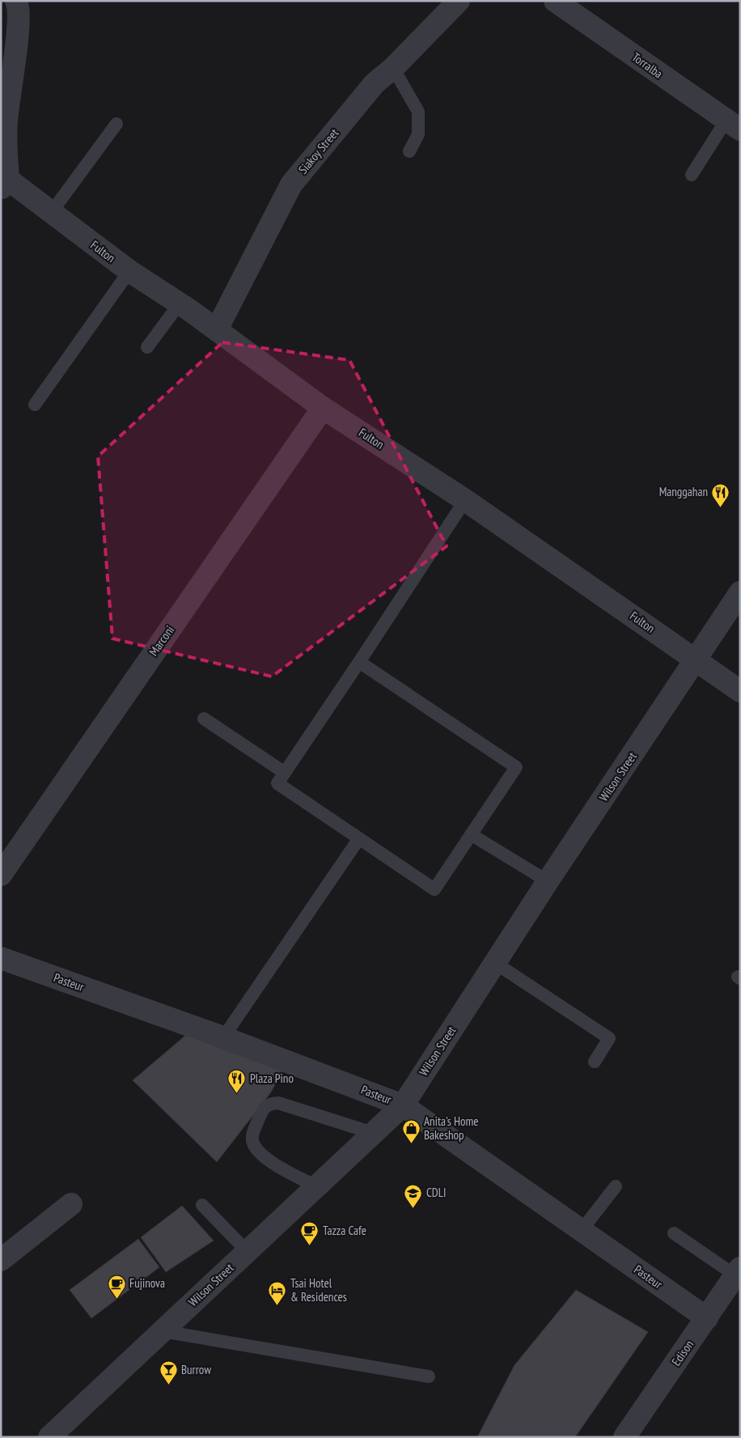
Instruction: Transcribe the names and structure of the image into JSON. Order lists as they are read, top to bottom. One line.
{"streets":{"street":["Torralba","Siakoy Street","Fulton","Marconi","Wilson Street","Pasteur","Edison"]},"crossings":[["Siakoy Street","Fulton"],["Fulton","Marconi"],["Fulton","Wilson Street"],["Wilson Street","Pasteur"],["Pasteur","Edison"]],"places":{"restaurant":["Manggahan","Plaza Pino"],"shop":["Anita's Home Bakeshop"],"school or university":["CDLI"],"cafe":["Tazza Cafe","Fujinova"],"hotel":["Tsai Hotel & Residences"],"bar":["Burrow"]}}
